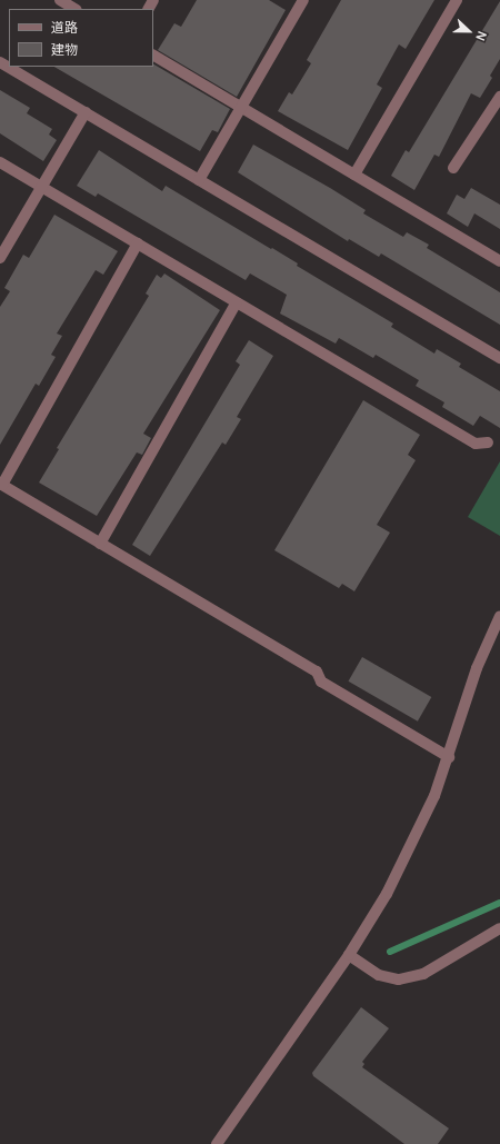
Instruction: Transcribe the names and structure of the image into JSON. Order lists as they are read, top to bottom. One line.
{"legend":["道路","建物"],"north":"right"}
